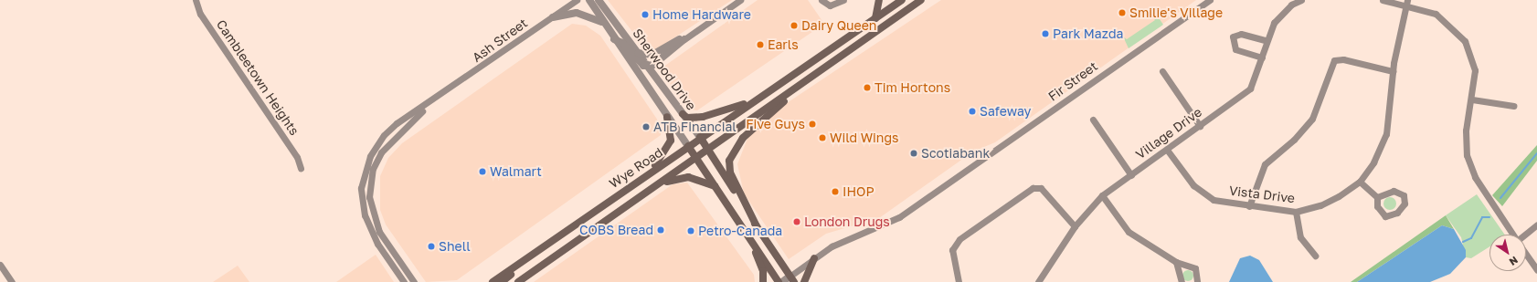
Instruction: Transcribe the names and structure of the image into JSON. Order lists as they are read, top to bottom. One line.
{"streets":{"main road":["Sherwood Drive","Wye Road"],"street":["Ash Street","Cambleetown Heights","Fir Street","Village Drive","Vista Drive"]},"crossings":[["Sherwood Drive","Fir Street"],["Sherwood Drive","Wye Road"],["Village Drive","Vista Drive"]],"places":["Smilie's Village","Home Hardware","Dairy Queen","Park Mazda","Earls","Tim Hortons","Safeway","Five Guys","ATB Financial","Wild Wings","Scotiabank","Walmart","IHOP","London Drugs","COBS Bread","Petro-Canada","Shell"],"north":"bottom right"}
